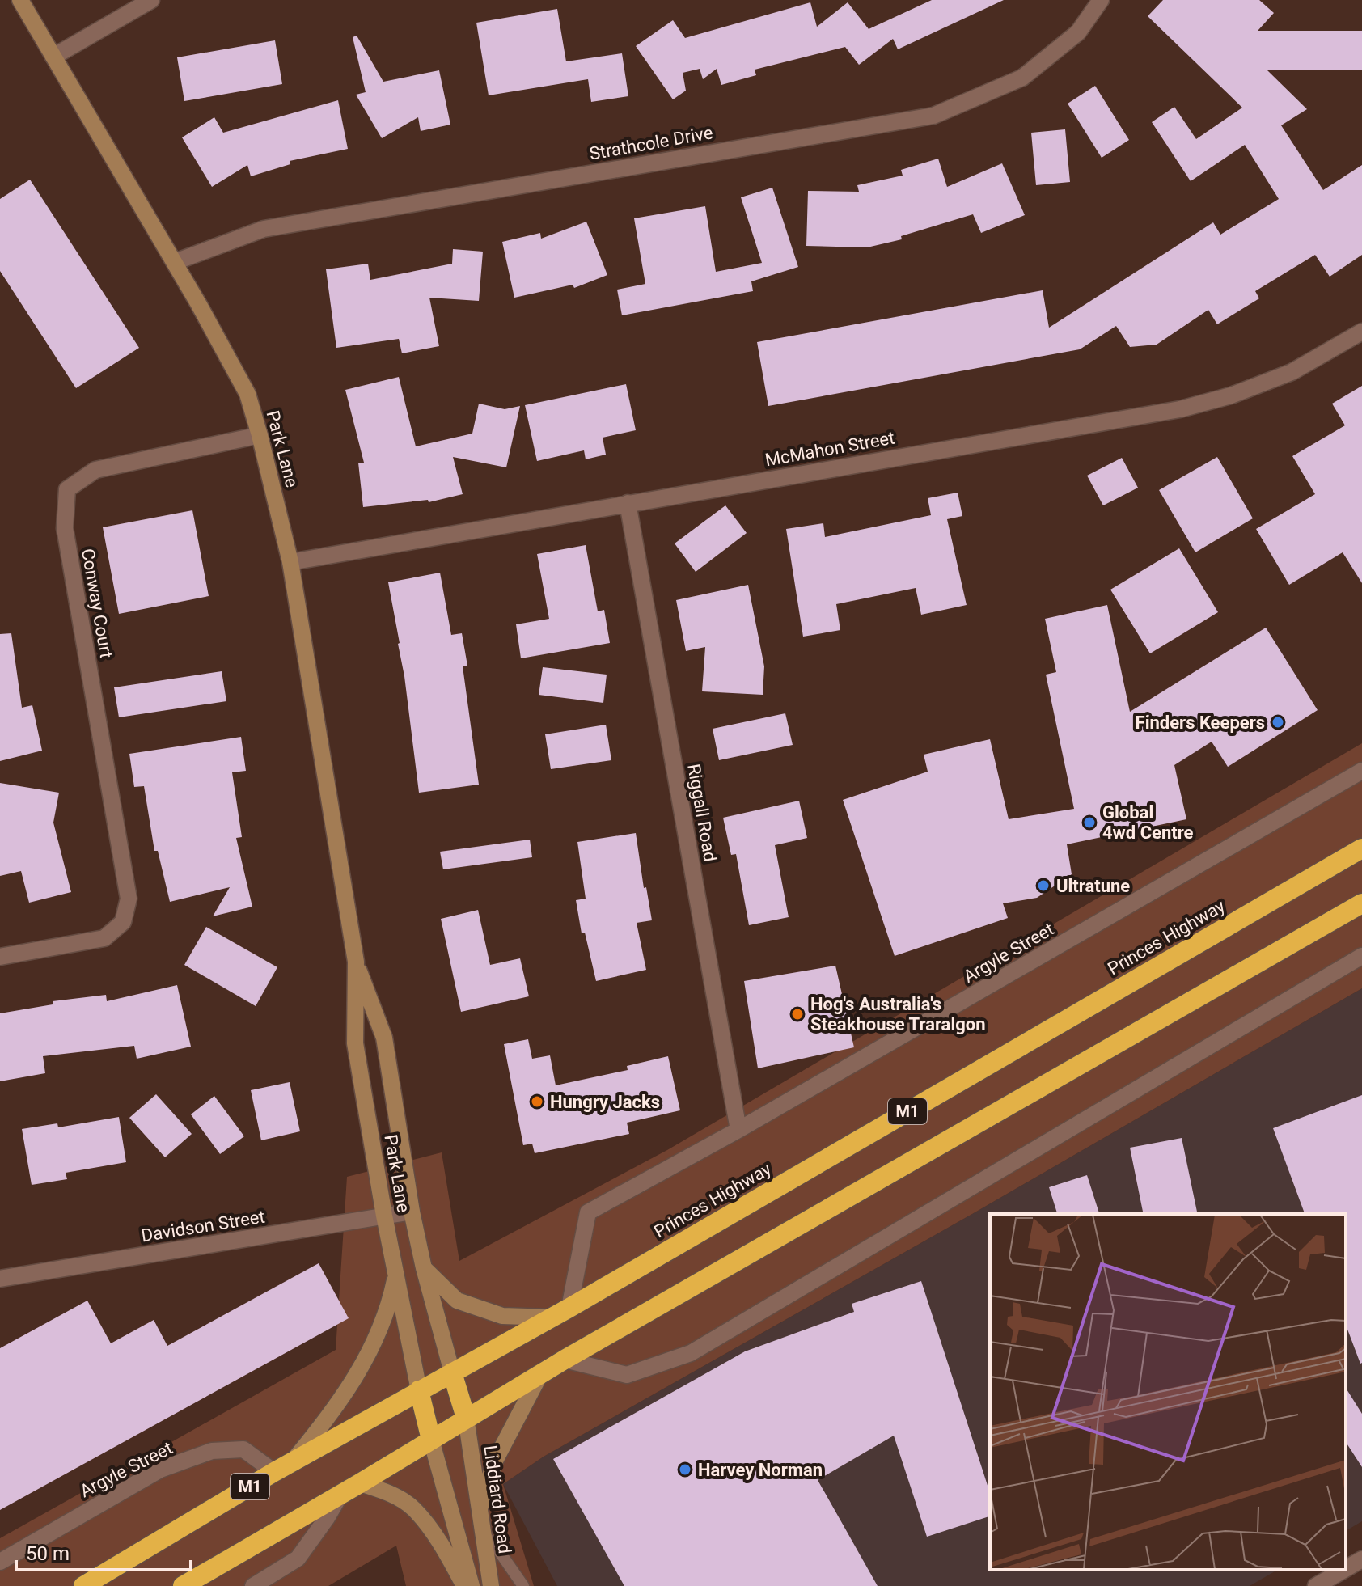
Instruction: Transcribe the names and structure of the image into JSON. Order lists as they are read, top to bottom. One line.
{"streets":{"highway":["Princes Highway","M1"],"street":["Strathcole Drive","Park Lane","McMahon Street","Conway Court","Riggall Road","Argyle Street","Davidson Street","Liddiard Road"]},"crossings":[["Strathcole Drive","Park Lane"],["Park Lane","McMahon Street"],["Park Lane","Conway Court"],["Park Lane","Princes Highway"],["Park Lane","Davidson Street"],["McMahon Street","Riggall Road"],["Riggall Road","Argyle Street"],["Princes Highway","Argyle Street"],["M1","Liddiard Road"]],"places":["Finders Keepers","Global 4wd Centre","Ultratune","Hog's Australia's Steakhouse Traralgon","Hungry Jacks","Harvey Norman"],"scale_bar":"50 m"}
